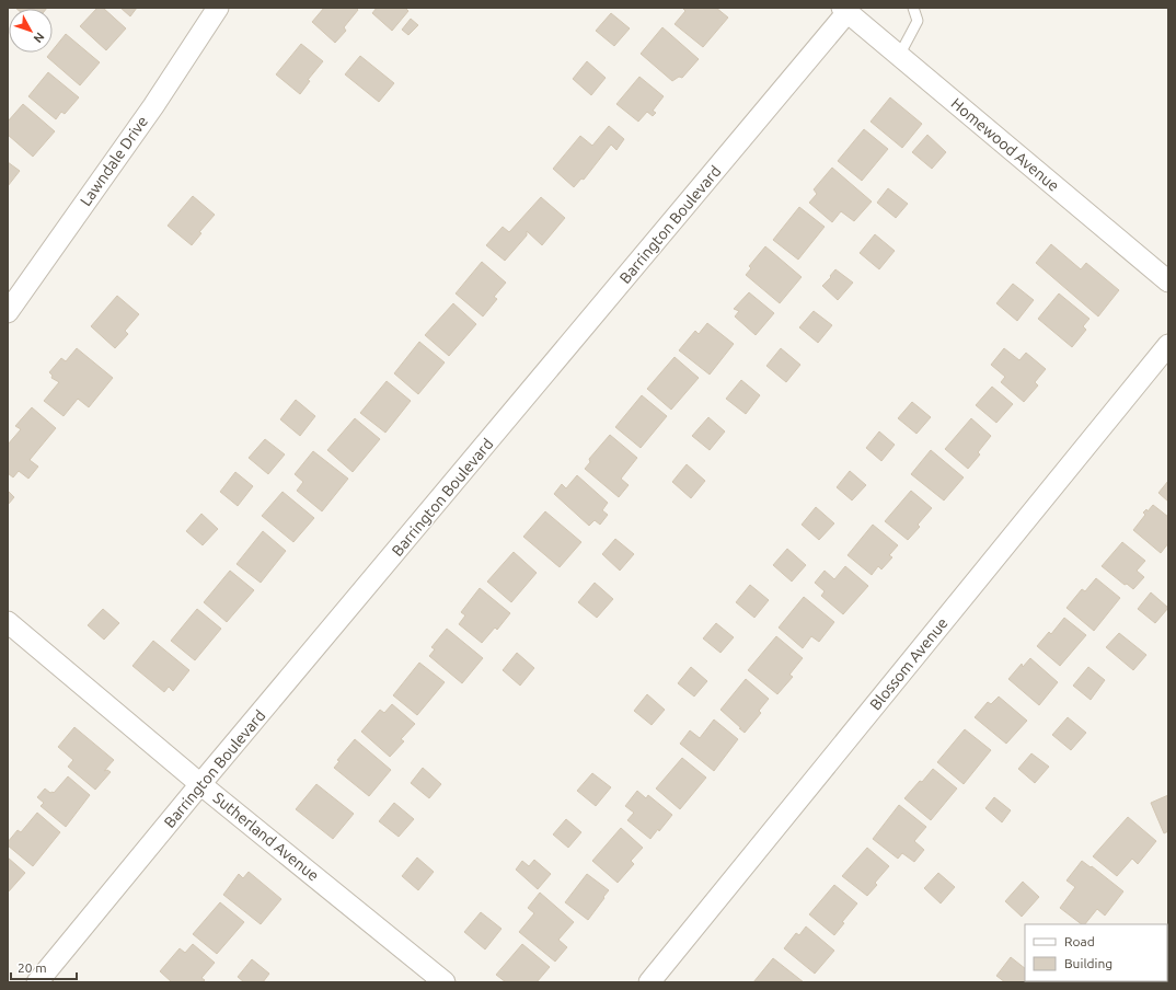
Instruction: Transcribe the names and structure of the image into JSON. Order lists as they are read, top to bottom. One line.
{"streets":{"street":["Homewood Avenue","Lawndale Drive","Barrington Boulevard","Blossom Avenue","Sutherland Avenue"]},"crossings":[["Homewood Avenue","Barrington Boulevard"],["Barrington Boulevard","Sutherland Avenue"]],"legend":["Road","Building"],"scale_bar":"20 m","north":"bottom right"}
